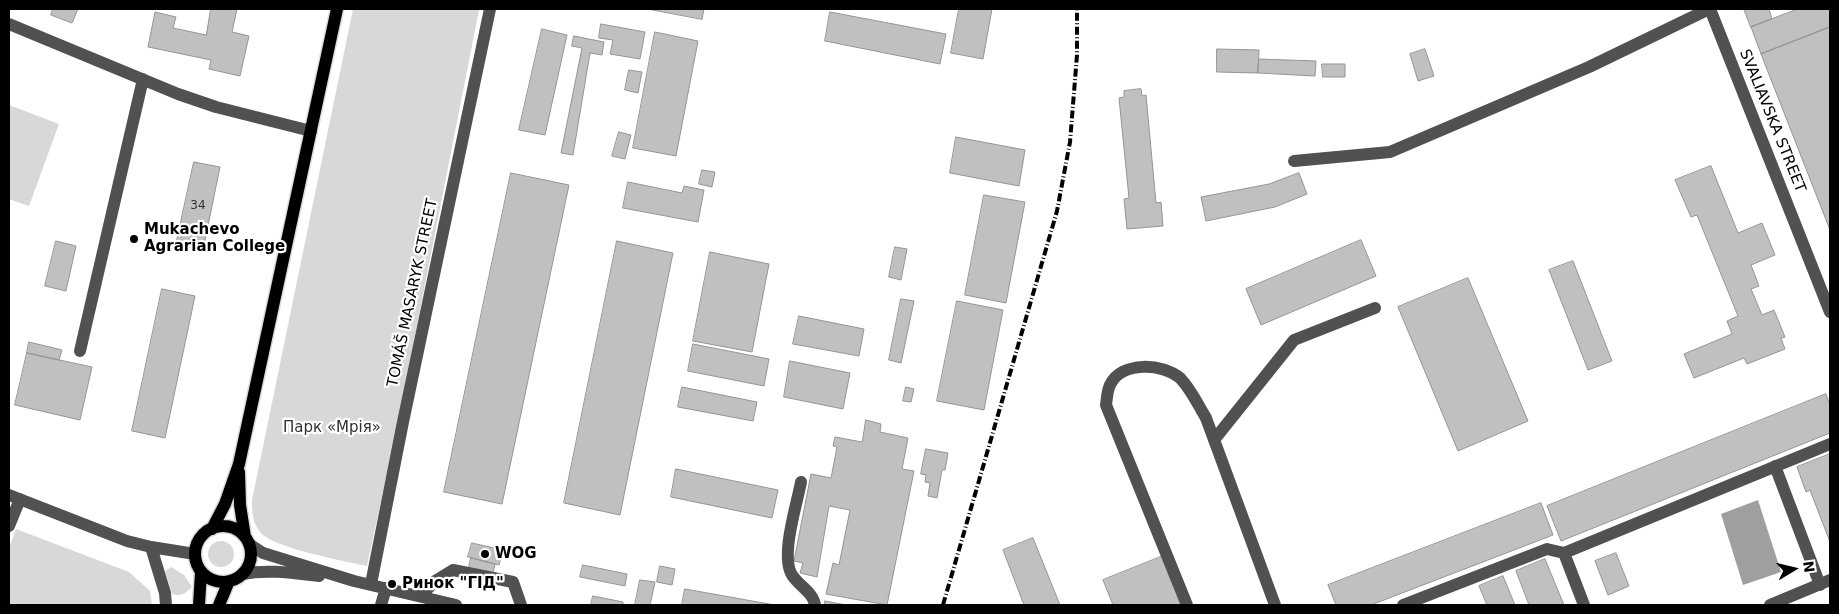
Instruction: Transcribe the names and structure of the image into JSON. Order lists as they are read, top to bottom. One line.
{"streets":{"street":["SVALIAVSKA STREET","TOMÁŠ MASARYK STREET"]},"parks":["Парк «Мрія»"],"places":["Mukachevo Agrarian College","WOG","Ринок \"ГІД\""],"house_numbers":["34"],"north":"right"}
